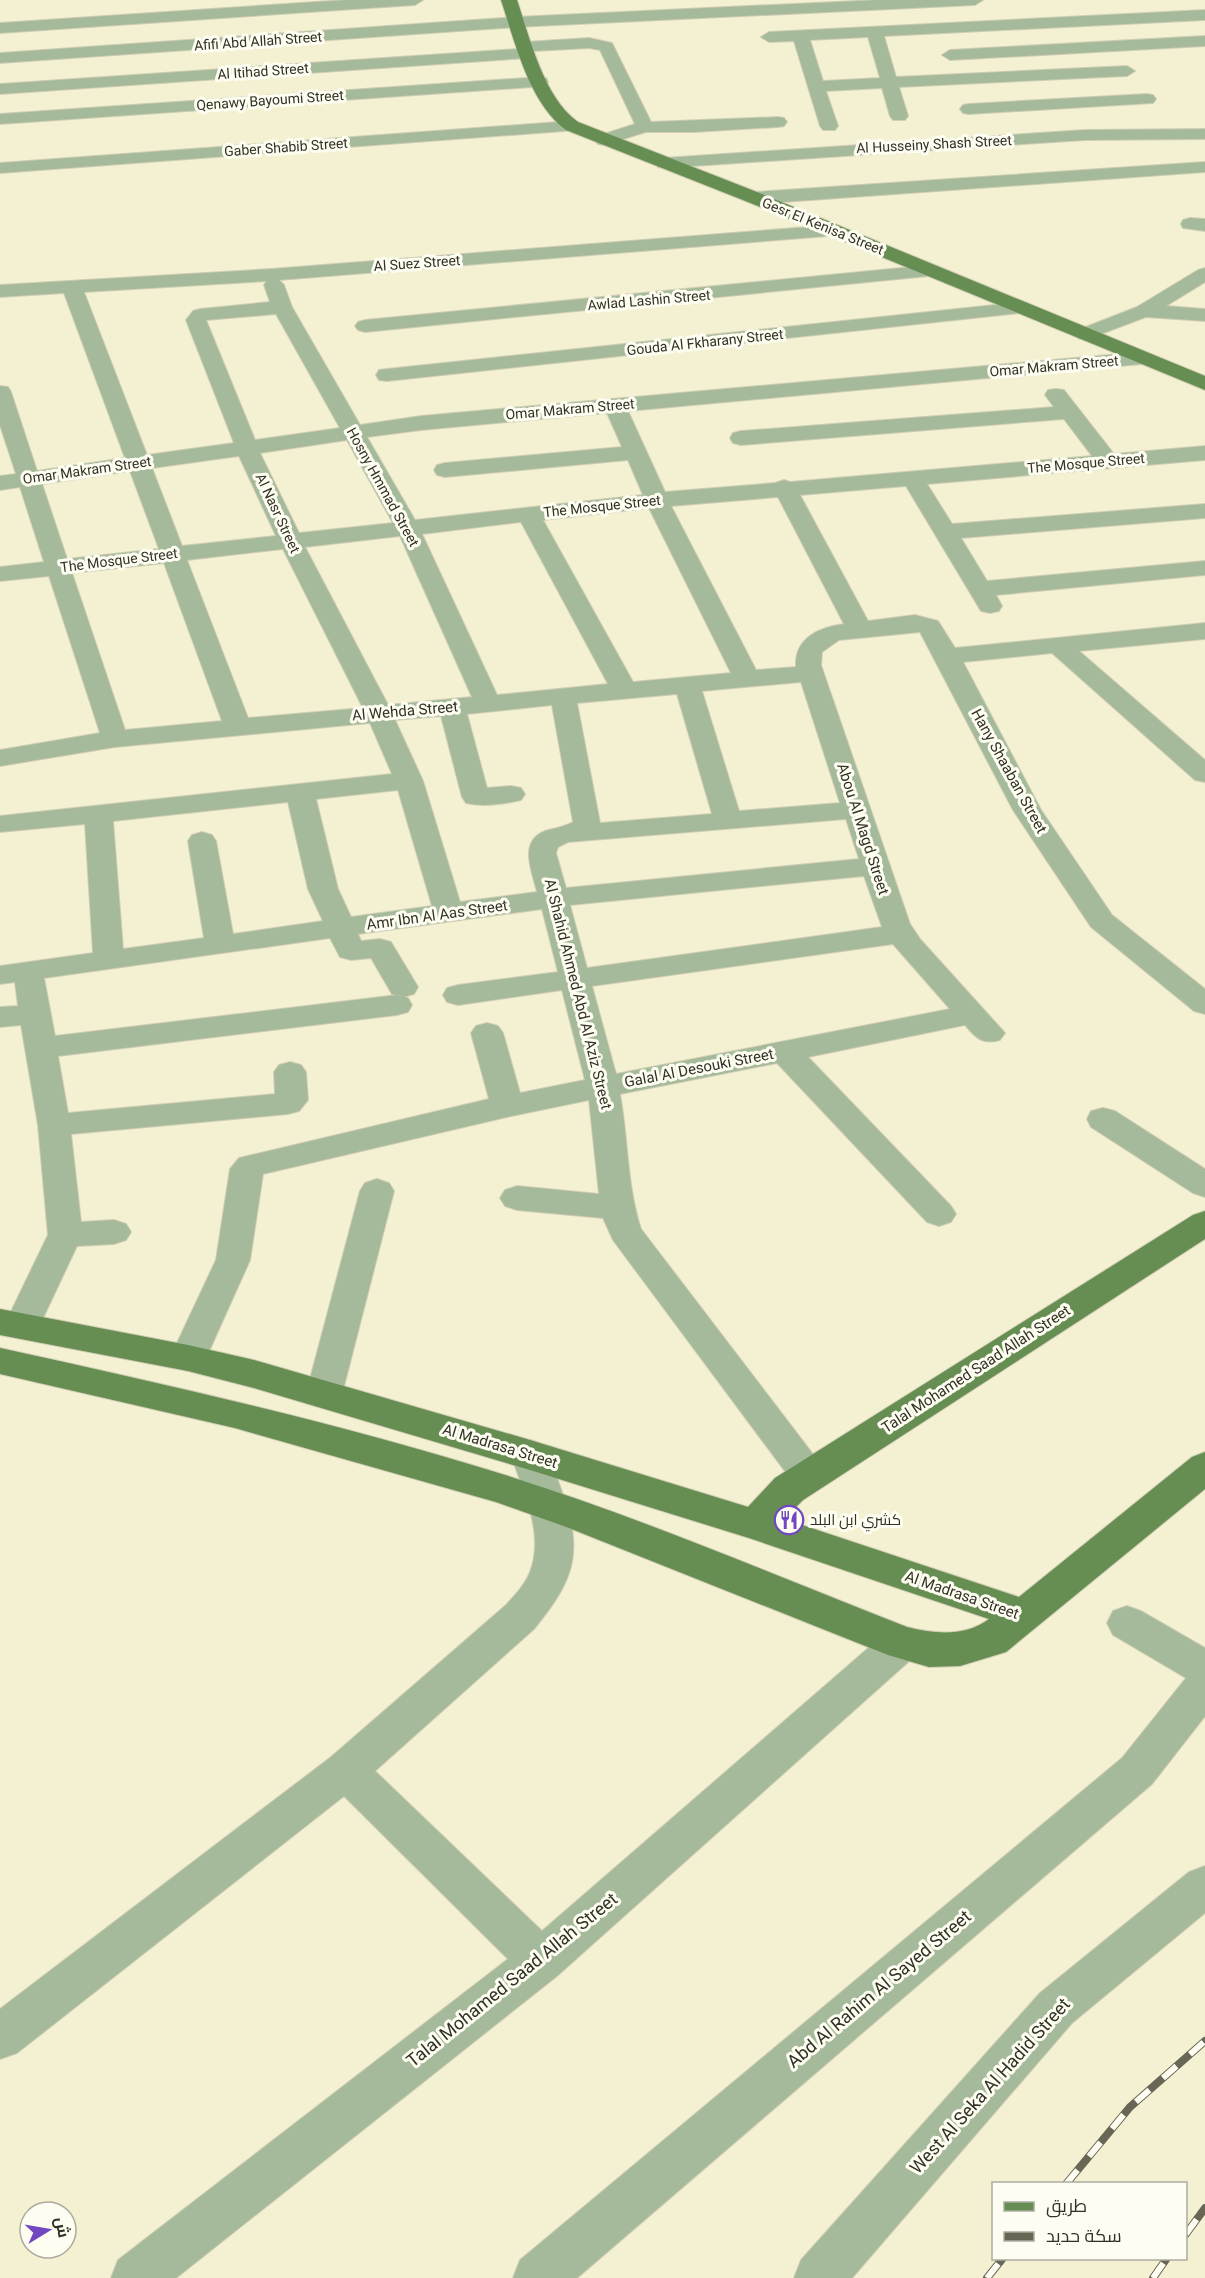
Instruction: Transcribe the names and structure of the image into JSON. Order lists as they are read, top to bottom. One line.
{"streets":{"main road":["Gesr El Kenisa Street","Talal Mohamed Saad Allah Street","Al Madrasa Street"],"street":["Afifi Abd Allah Street","Al Itihad Street","Qenawy Bayoumi Street","Al Husseiny Shash Street","Gaber Shabib Street","Al Suez Street","Awlad Lashin Street","Gouda Al Fkharany Street","Omar Makram Street","The Mosque Street","Hosny Hmmad Street","Al Nasr Street","Al Wehda Street","Hany Shaaban Street","Abou Al Magd Street","Amr Ibn Al Aas Street","Al Shahid Ahmed Abd Al Aziz Street","Galal Al Desouki Street","Abd Al Rahim Al Sayed Street","West Al Seka Al Hadid Street"]},"crossings":[["Afifi Abd Allah Street","Gesr El Kenisa Street"],["Al Itihad Street","Gesr El Kenisa Street"],["Qenawy Bayoumi Street","Gesr El Kenisa Street"],["Al Husseiny Shash Street","Gesr El Kenisa Street"],["Gaber Shabib Street","Gesr El Kenisa Street"],["Gesr El Kenisa Street","Al Suez Street"],["Gesr El Kenisa Street","Awlad Lashin Street"],["Gesr El Kenisa Street","Gouda Al Fkharany Street"],["Gesr El Kenisa Street","Omar Makram Street"],["Al Suez Street","Hosny Hmmad Street"],["Omar Makram Street","Hosny Hmmad Street"],["Omar Makram Street","Al Nasr Street"],["The Mosque Street","Hosny Hmmad Street"],["The Mosque Street","Al Nasr Street"],["Hosny Hmmad Street","Al Nasr Street"],["Hosny Hmmad Street","Al Wehda Street"],["Al Nasr Street","Al Wehda Street"],["Al Nasr Street","Amr Ibn Al Aas Street"],["Al Wehda Street","Abou Al Magd Street"],["Al Wehda Street","Al Shahid Ahmed Abd Al Aziz Street"],["Hany Shaaban Street","Abou Al Magd Street"],["Abou Al Magd Street","Amr Ibn Al Aas Street"],["Abou Al Magd Street","Galal Al Desouki Street"],["Amr Ibn Al Aas Street","Al Shahid Ahmed Abd Al Aziz Street"],["Al Shahid Ahmed Abd Al Aziz Street","Galal Al Desouki Street"],["Al Shahid Ahmed Abd Al Aziz Street","Talal Mohamed Saad Allah Street"],["Galal Al Desouki Street","Al Madrasa Street"],["Talal Mohamed Saad Allah Street","Al Madrasa Street"]],"places":{"restaurant":["كشري ابن البلد"]},"legend":["طريق","سكة حديد"],"north":"right"}
